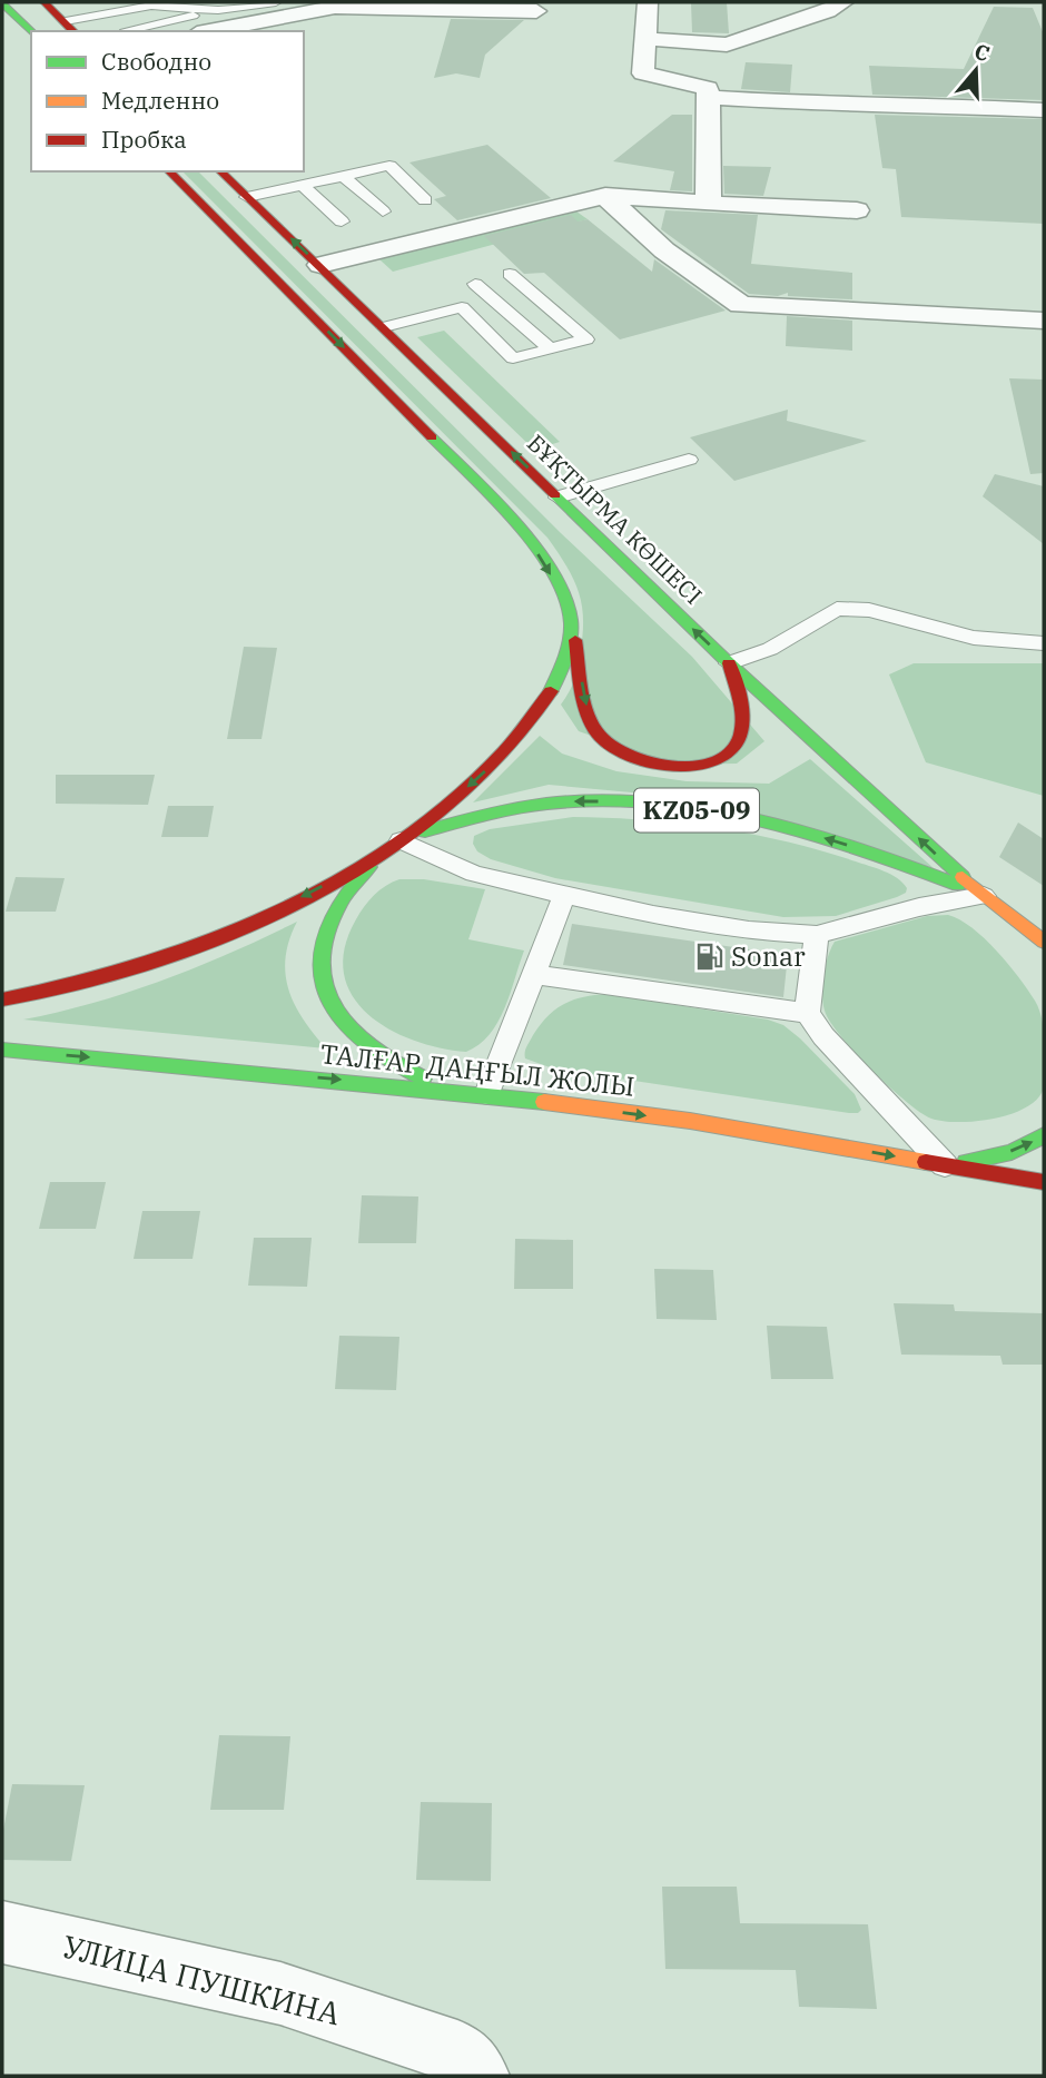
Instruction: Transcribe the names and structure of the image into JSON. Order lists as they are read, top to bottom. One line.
{"streets":{"main road":["БҰҚТЫРМА КӨШЕСІ","KZ05-09","ТАЛҒАР ДАҢҒЫЛ ЖОЛЫ"],"street":["УЛИЦА ПУШКИНА"]},"crossings":[["БҰҚТЫРМА КӨШЕСІ","KZ05-09"],["KZ05-09","ТАЛҒАР ДАҢҒЫЛ ЖОЛЫ"]],"one_way":["ТАЛҒАР ДАҢҒЫЛ ЖОЛЫ"],"places":{"fuel station":["Sonar"]},"legend":["Свободно","Медленно","Пробка"],"north":"top"}
